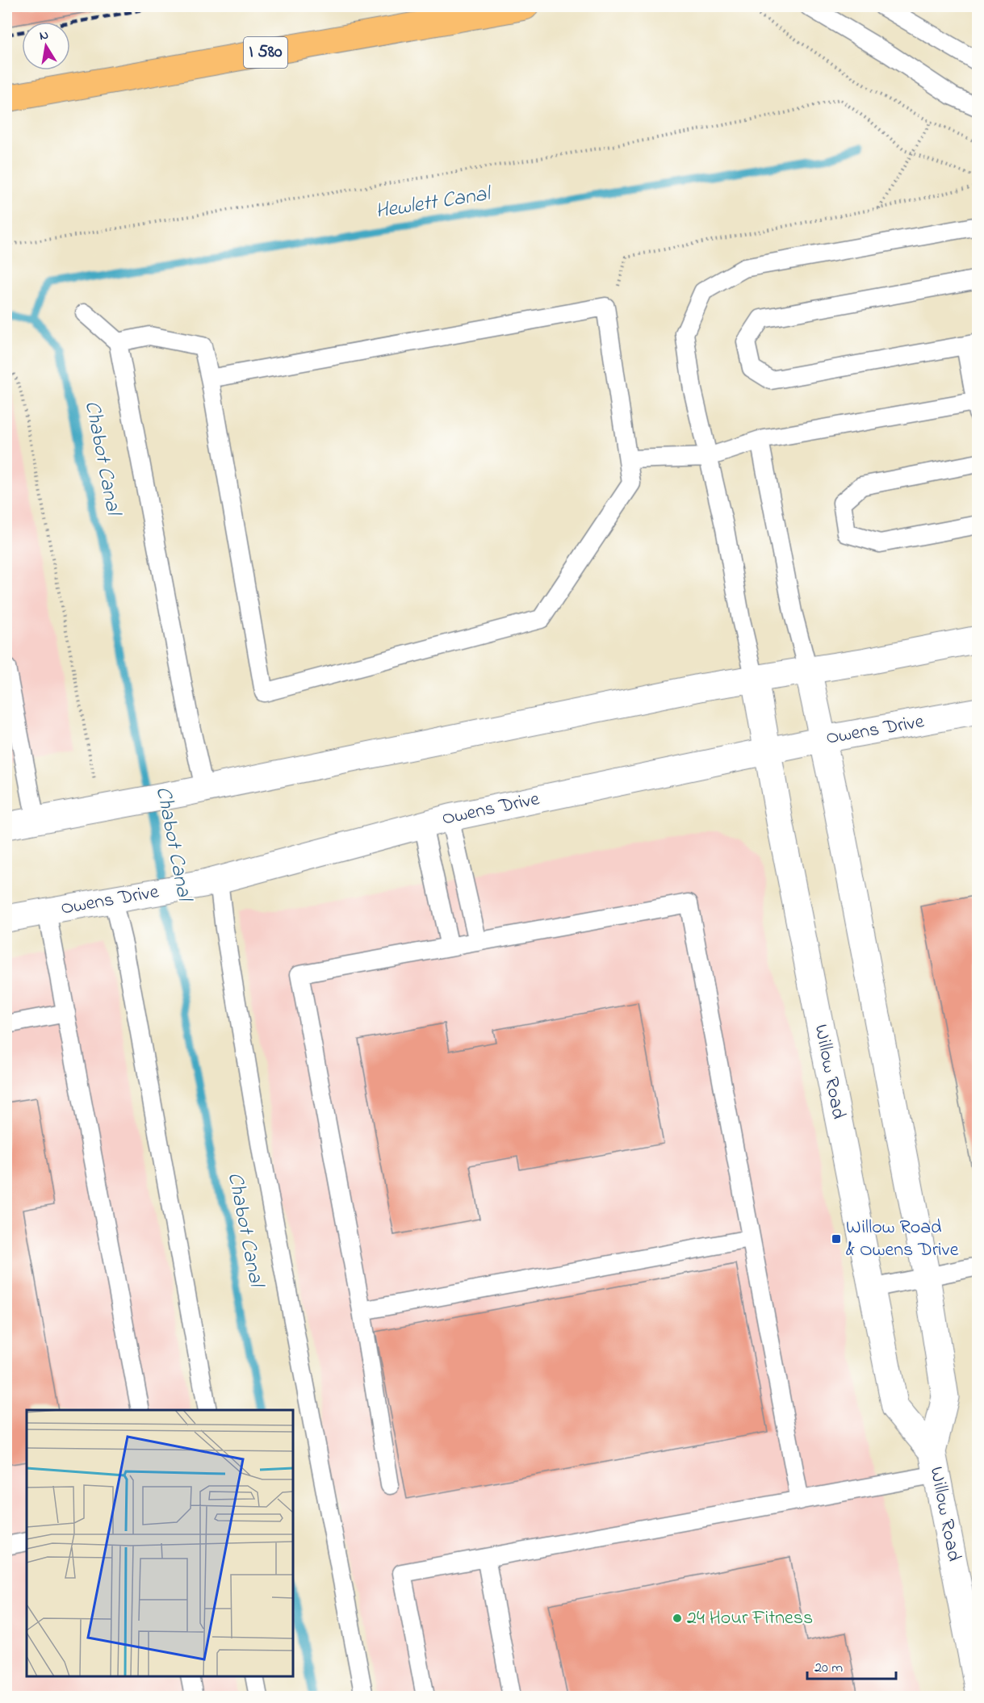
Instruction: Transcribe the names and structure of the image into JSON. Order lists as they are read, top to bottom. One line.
{"streets":{"highway":["I 580"],"street":["Owens Drive","Willow Road"]},"crossings":[["Owens Drive","Willow Road"]],"water":["Hewlett Canal","Chabot Canal"],"places":{"transit":["Willow Road & Owens Drive"],"other":["24 Hour Fitness"]},"scale_bar":"20 m","north":"top"}
